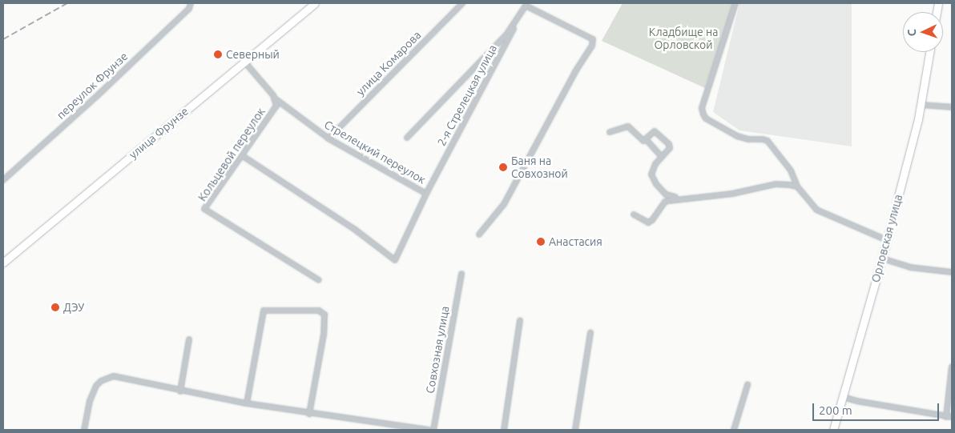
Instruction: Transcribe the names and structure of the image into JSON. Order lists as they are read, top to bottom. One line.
{"streets":{"street":["улица Комарова","переулок Фрунзе","2-я Стрелецкая улица","улица Фрунзе","Стрелецкий переулок","Кольцевой переулок","Орловская улица","Совхозная улица"]},"crossings":[["улица Комарова","Стрелецкий переулок"],["2-я Стрелецкая улица","Стрелецкий переулок"],["2-я Стрелецкая улица","Кольцевой переулок"],["улица Фрунзе","Кольцевой переулок"],["Стрелецкий переулок","Кольцевой переулок"]],"parks":["Кладбище на Орловской"],"places":["Северный","Баня на Совхозной","Анастасия","ДЭУ"],"scale_bar":"200 m","north":"left"}
